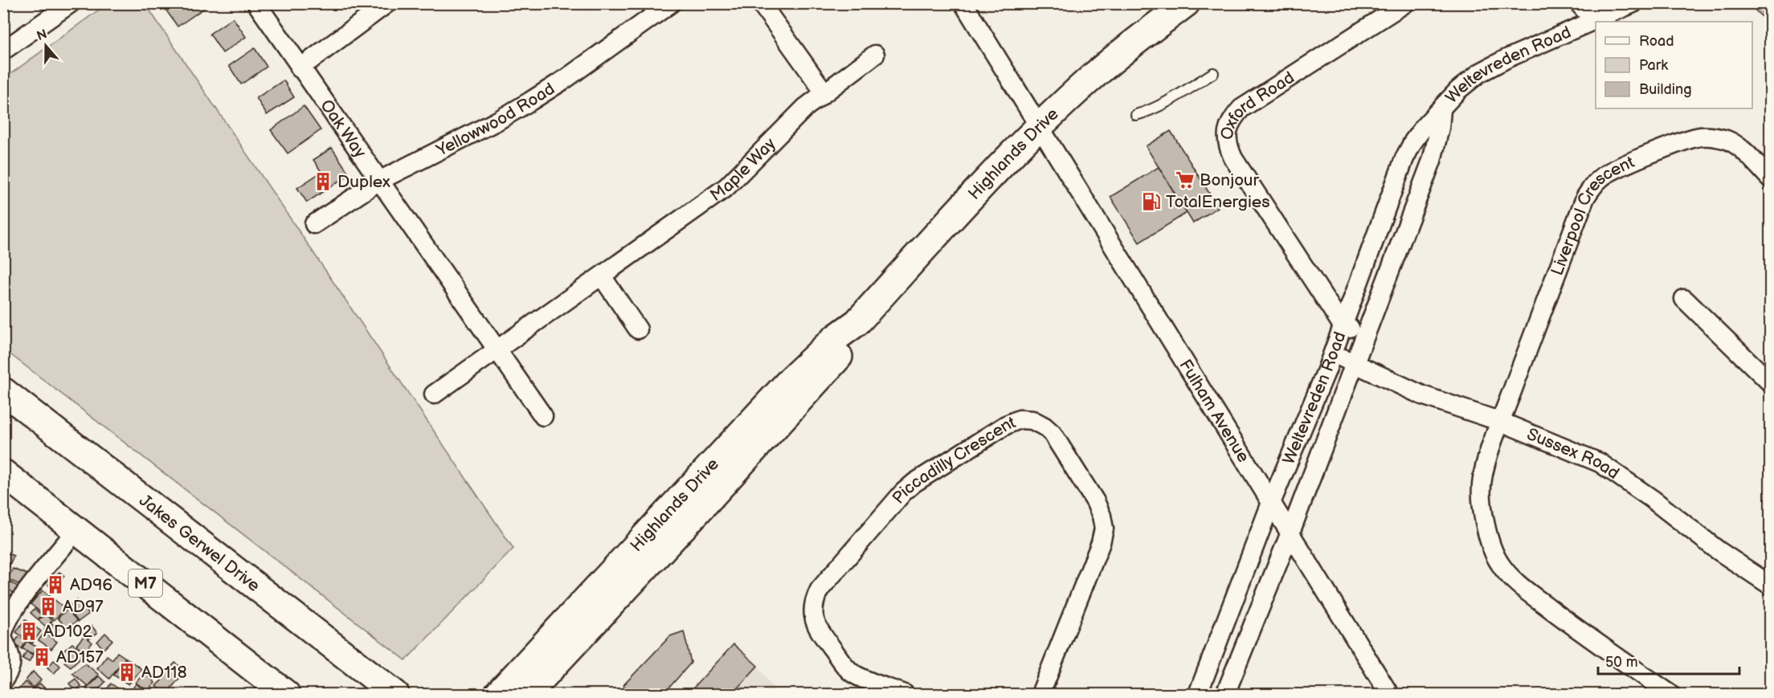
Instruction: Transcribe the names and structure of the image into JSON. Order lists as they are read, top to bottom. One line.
{"streets":{"main road":["Highlands Drive","Jakes Gerwel Drive","M7"],"street":["Weltevreden Road","Oxford Road","Yellowwood Road","Oak Way","Maple Way","Liverpool Crescent","Fulham Avenue","Sussex Road","Piccadilly Crescent"]},"crossings":[["Weltevreden Road","Oxford Road"],["Weltevreden Road","Fulham Avenue"],["Weltevreden Road","Sussex Road"],["Yellowwood Road","Oak Way"],["Oak Way","Maple Way"],["Highlands Drive","Fulham Avenue"],["Liverpool Crescent","Sussex Road"]],"places":{"supermarket":["Bonjour"],"building":["Duplex","AD96","AD97","AD102","AD157","AD118"],"fuel station":["TotalEnergies"]},"legend":["Road","Park","Building"],"scale_bar":"50 m","north":"top"}
